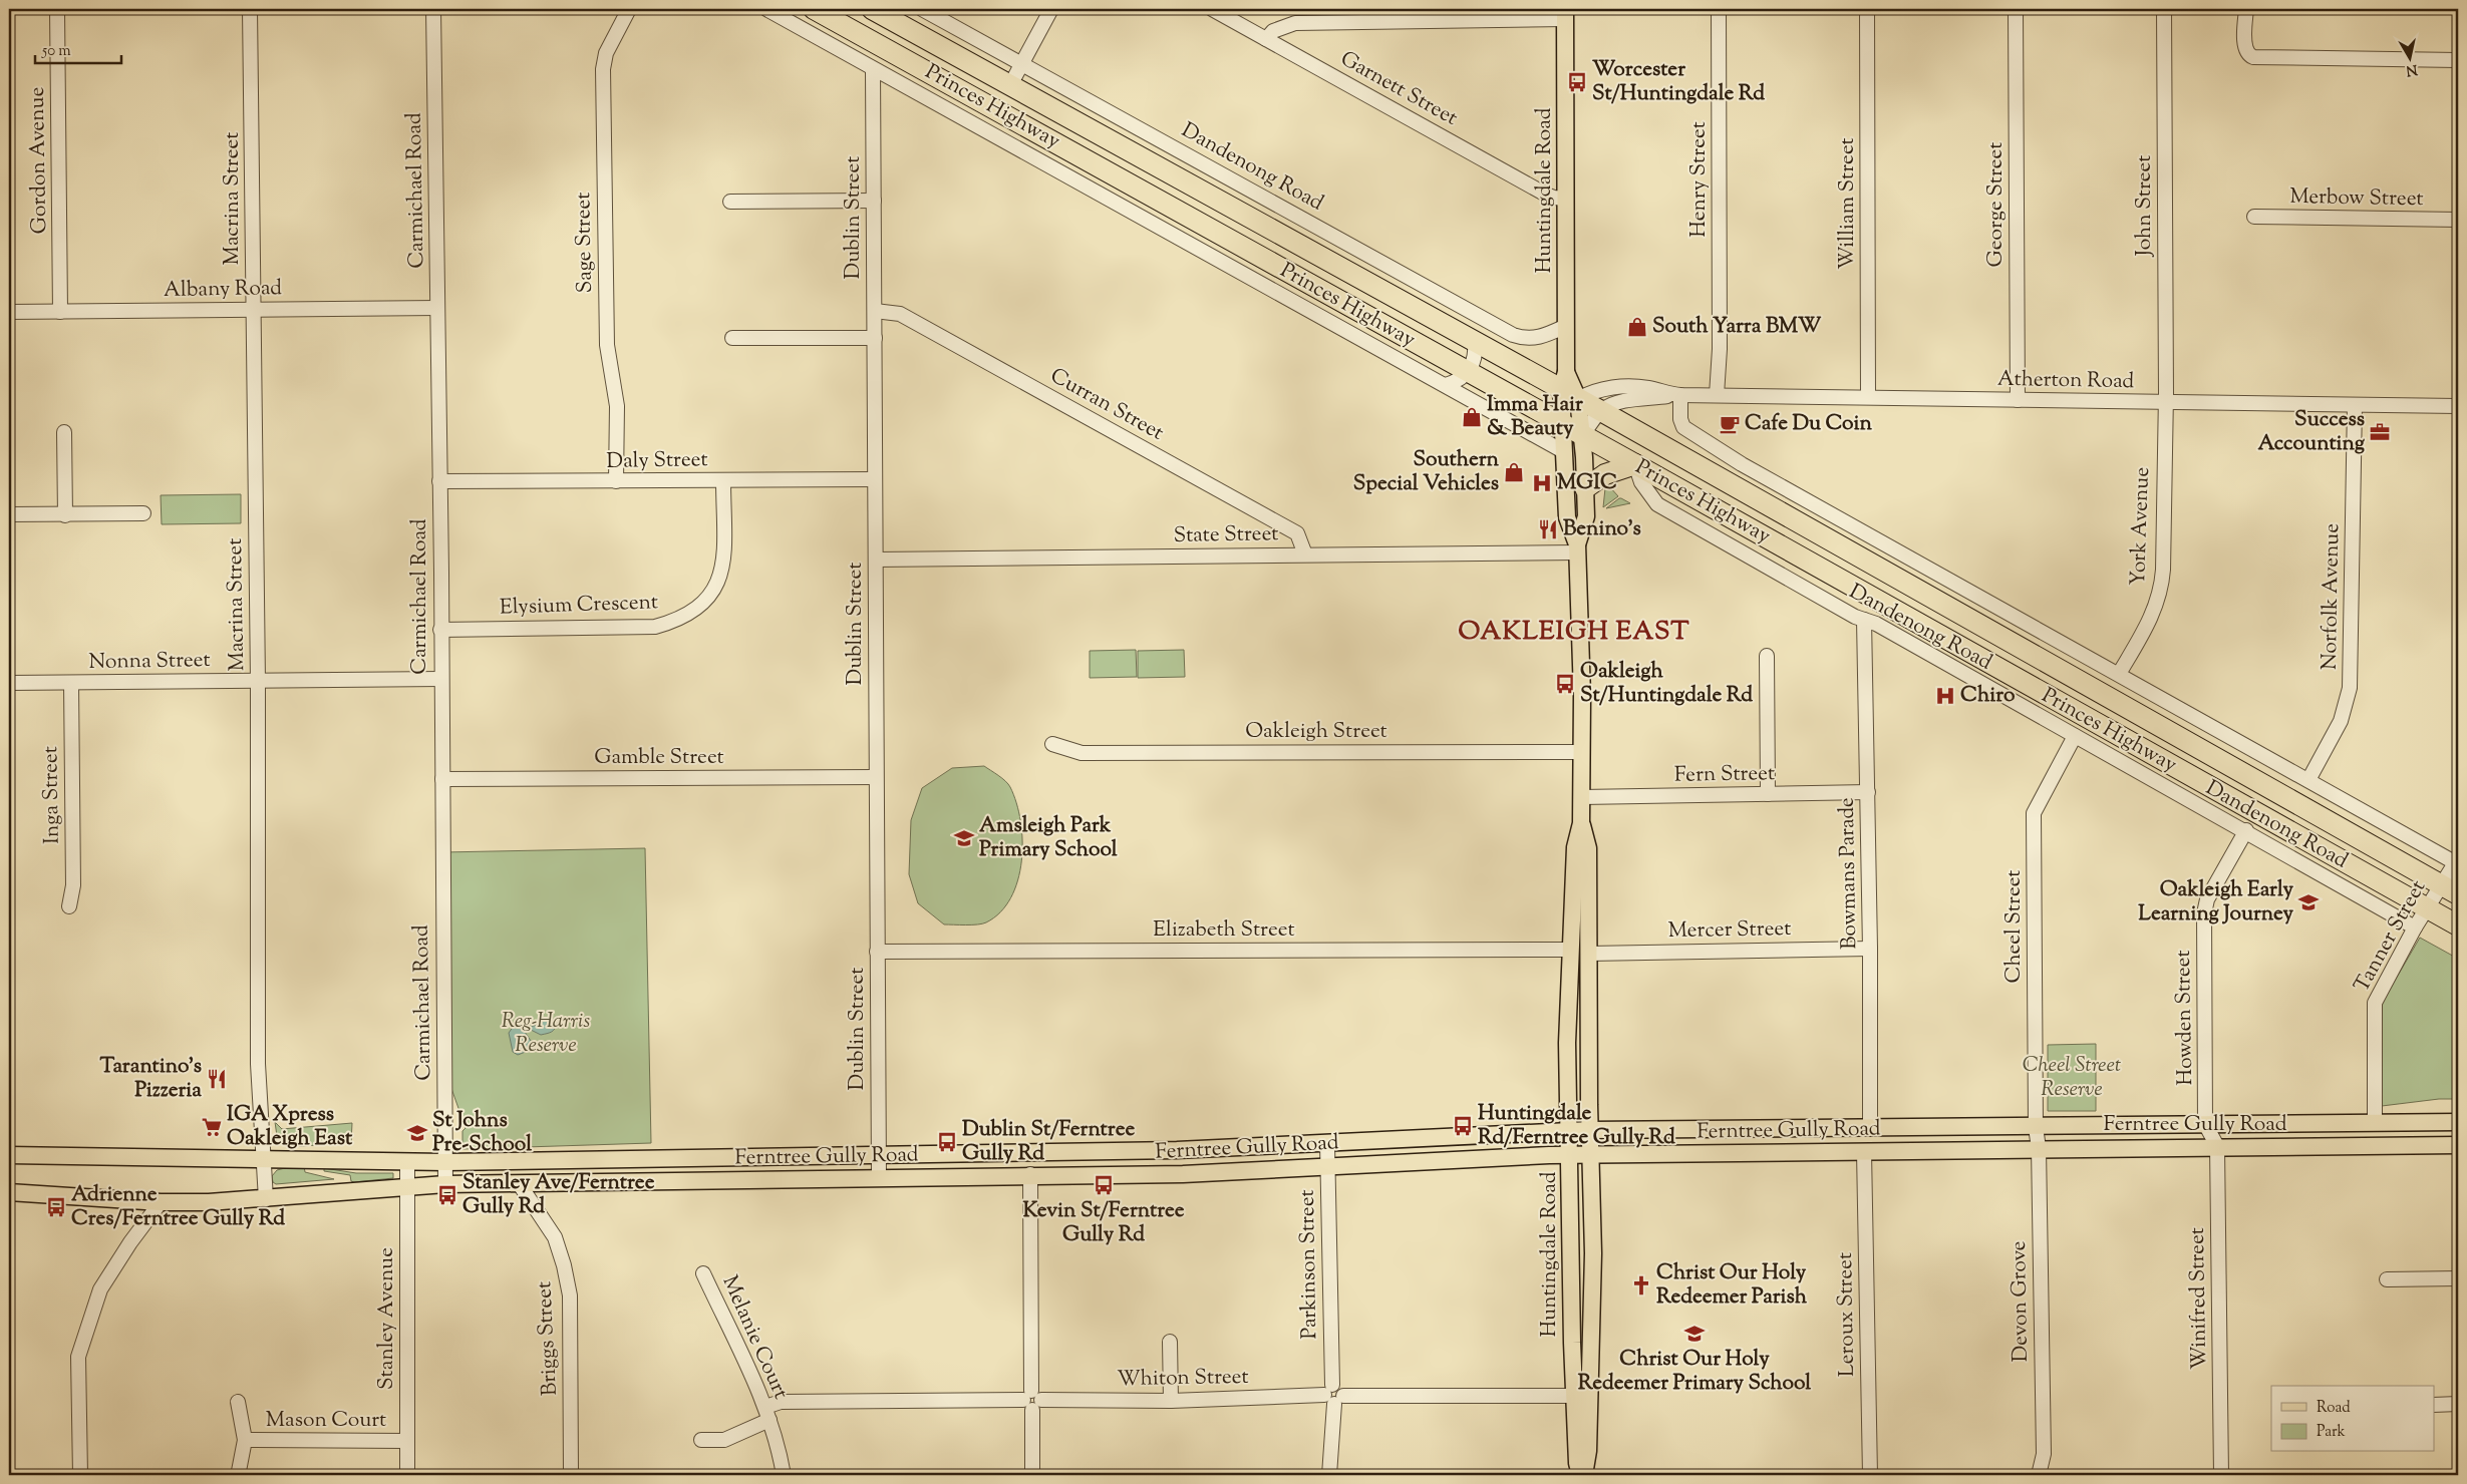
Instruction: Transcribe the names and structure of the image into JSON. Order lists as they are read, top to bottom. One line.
{"streets":{"highway":["Princes Highway"],"main road":["Huntingdale Road","Ferntree Gully Road"],"street":["Garnett Street","Gordon Avenue","Dandenong Road","Henry Street","Carmichael Road","Macrina Street","Merbow Street","William Street","George Street","John Street","Dublin Street","Sage Street","Albany Road","Atherton Road","Curran Street","Daly Street","York Avenue","State Street","Norfolk Avenue","Elysium Crescent","Nonna Street","Oakleigh Street","Gamble Street","Fern Street","Inga Street","Bowmans Parade","Cheel Street","Elizabeth Street","Mercer Street","Tanner Street","Howden Street","Parkinson Street","Winifred Street","Devon Grove","Leroux Street","Stanley Avenue","Melanie Court","Briggs Street","Whiton Street","Mason Court"]},"crossings":[["Garnett Street","Huntingdale Road"],["Princes Highway","Dandenong Road"],["Princes Highway","Huntingdale Road"],["Princes Highway","Atherton Road"],["Princes Highway","Tanner Street"],["Gordon Avenue","Albany Road"],["Dandenong Road","Huntingdale Road"],["Dandenong Road","Bowmans Parade"],["Dandenong Road","Cheel Street"],["Dandenong Road","Tanner Street"],["Dandenong Road","Howden Street"],["Henry Street","Atherton Road"],["Carmichael Road","Albany Road"],["Carmichael Road","Daly Street"],["Carmichael Road","Elysium Crescent"],["Carmichael Road","Nonna Street"],["Carmichael Road","Gamble Street"],["Carmichael Road","Ferntree Gully Road"],["Huntingdale Road","Atherton Road"],["Huntingdale Road","State Street"],["Huntingdale Road","Oakleigh Street"],["Huntingdale Road","Fern Street"],["Huntingdale Road","Elizabeth Street"],["Huntingdale Road","Mercer Street"],["Huntingdale Road","Ferntree Gully Road"],["Huntingdale Road","Whiton Street"],["Macrina Street","Albany Road"],["Macrina Street","Nonna Street"],["Macrina Street","Ferntree Gully Road"],["William Street","Atherton Road"],["George Street","Atherton Road"],["John Street","Atherton Road"],["John Street","York Avenue"],["Dublin Street","Curran Street"],["Dublin Street","Daly Street"],["Dublin Street","State Street"],["Dublin Street","Gamble Street"],["Dublin Street","Elizabeth Street"],["Dublin Street","Ferntree Gully Road"],["Sage Street","Daly Street"],["Atherton Road","York Avenue"],["Atherton Road","Norfolk Avenue"],["Curran Street","State Street"],["Daly Street","Elysium Crescent"],["Nonna Street","Inga Street"],["Fern Street","Bowmans Parade"],["Bowmans Parade","Mercer Street"],["Bowmans Parade","Ferntree Gully Road"],["Cheel Street","Ferntree Gully Road"],["Cheel Street","Devon Grove"],["Tanner Street","Ferntree Gully Road"],["Howden Street","Ferntree Gully Road"],["Howden Street","Winifred Street"],["Ferntree Gully Road","Parkinson Street"],["Ferntree Gully Road","Winifred Street"],["Ferntree Gully Road","Devon Grove"],["Ferntree Gully Road","Leroux Street"],["Ferntree Gully Road","Stanley Avenue"],["Ferntree Gully Road","Briggs Street"],["Parkinson Street","Whiton Street"],["Stanley Avenue","Mason Court"],["Melanie Court","Whiton Street"]],"districts":["OAKLEIGH EAST"],"parks":["Reg-Harris Reserve","Cheel Street Reserve"],"places":{"bus stop":["Worcester St/Huntingdale Rd","Oakleigh St/Huntingdale Rd","Huntingdale Rd/Ferntree Gully Rd","Dublin St/Ferntree Gully Rd","Kevin St/Ferntree Gully Rd","Stanley Ave/Ferntree Gully Rd","Adrienne Cres/Ferntree Gully Rd"],"shop":["South Yarra BMW","Imma Hair & Beauty","Southern Special Vehicles"],"cafe":["Cafe Du Coin"],"office":["Success Accounting"],"hospital":["MGIC","Chiro"],"restaurant":["Benino's","Tarantino's Pizzeria"],"school or university":["Amsleigh Park Primary School","Oakleigh Early Learning Journey","St Johns Pre-School","Christ Our Holy Redeemer Primary School"],"supermarket":["IGA Xpress Oakleigh East"],"church":["Christ Our Holy Redeemer Parish"]},"legend":["Road","Park"],"scale_bar":"50 m","north":"bottom"}
